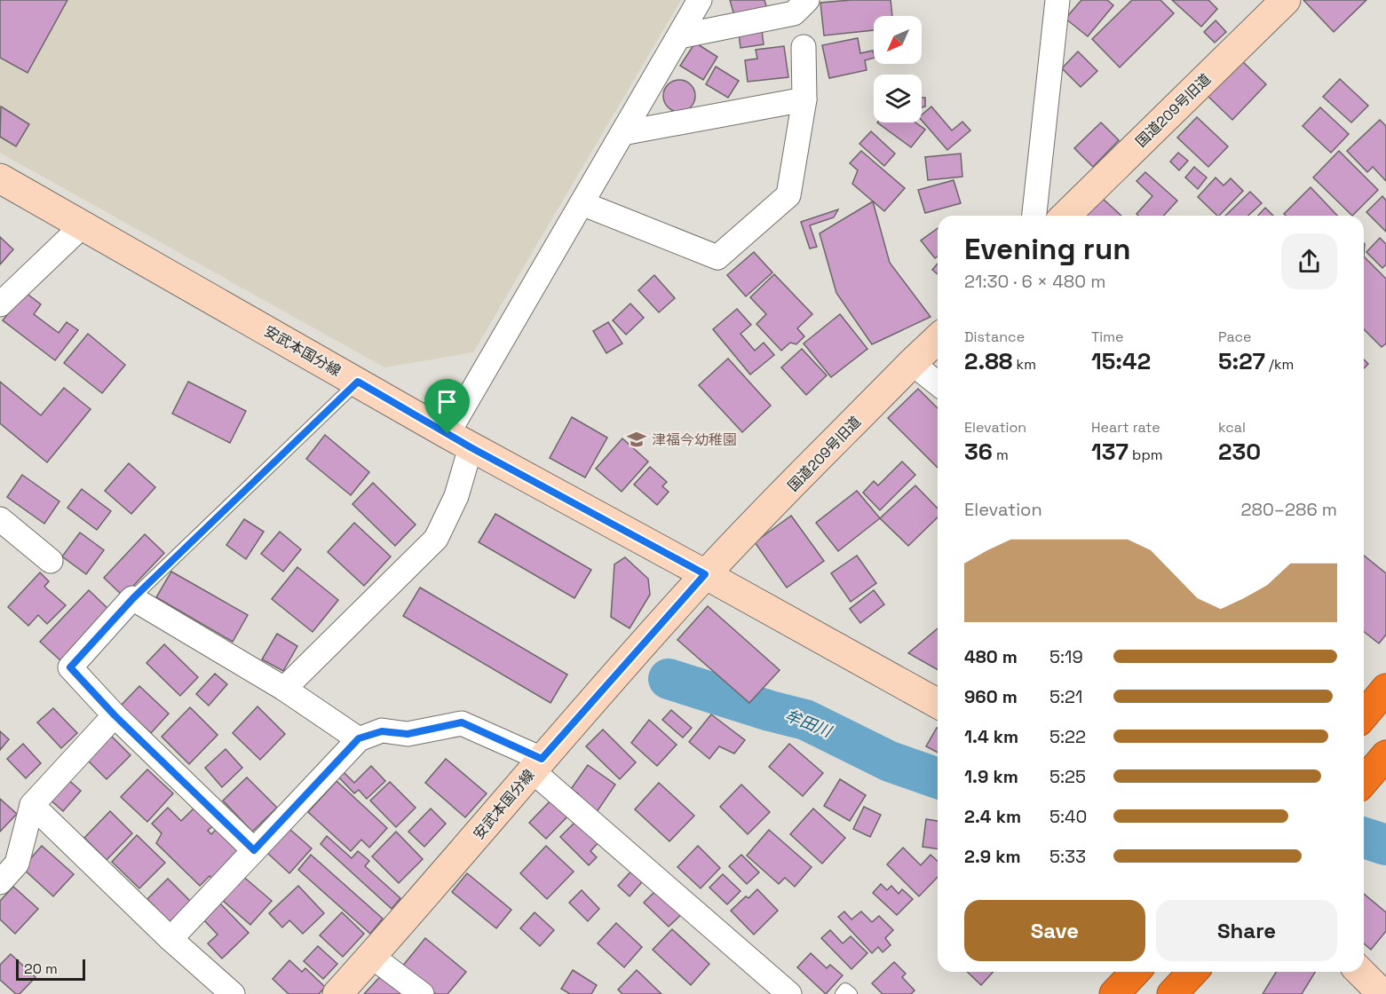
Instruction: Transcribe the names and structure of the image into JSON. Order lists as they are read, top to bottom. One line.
{"streets":{"main road":["国道209号旧道","安武本国分線"]},"crossings":[["国道209号旧道","安武本国分線"]],"water":["牟田川"],"places":{"school or university":["津福今幼稚園"]},"scale_bar":"20 m","north":"bottom left","page":{"heading":["Evening run","21:30 · 6 × 480 m"],"stats":[["Distance","2.88 km"],["Time","15:42"],["Pace","5:27 /km"],["Elevation","36 m"],["Heart rate","137 bpm"],["kcal","230"]],"chart":["Elevation","280–286 m"],"list":[{"name":"480 m","note":"5:19"},{"name":"960 m","note":"5:21"},{"name":"1.4 km","note":"5:22"},{"name":"1.9 km","note":"5:25"},{"name":"2.4 km","note":"5:40"},{"name":"2.9 km","note":"5:33"}],"buttons":["Save","Share"],"scale":"20 m"}}
